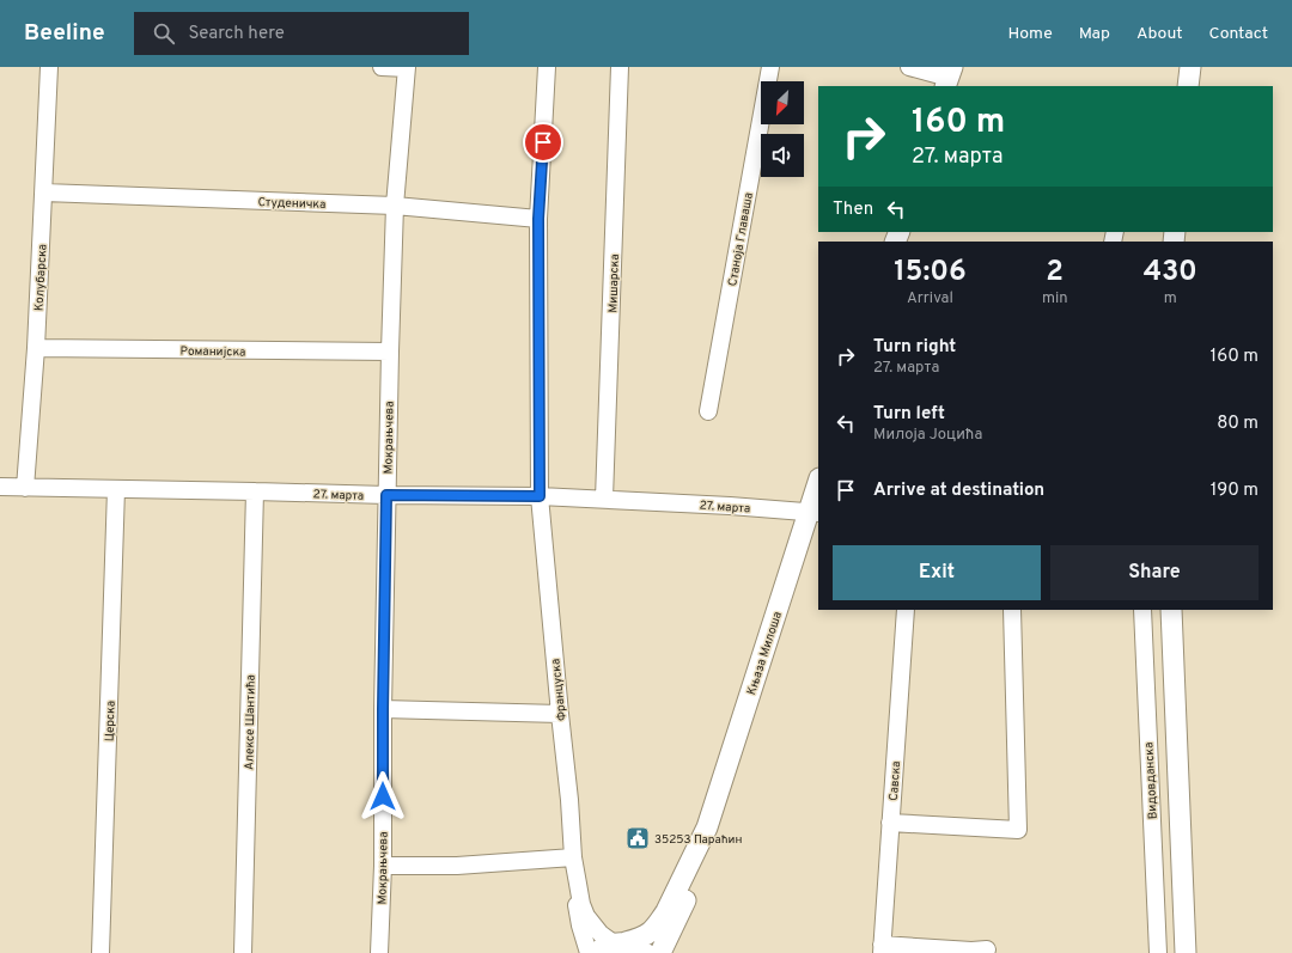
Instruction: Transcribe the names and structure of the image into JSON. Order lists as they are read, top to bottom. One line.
{"streets":{"main road":["Књаза Милоша"],"street":["Студеничка","Станоја Главаша","Колубарска","Мишарска","Романијска","Мокрањчева","27. марта","Француска","Церска","Алексе Шантића","Савска","Видовданска"]},"crossings":[["Студеничка","Колубарска"],["Студеничка","Мокрањчева"],["Студеничка","Француска"],["Колубарска","Романијска"],["Колубарска","27. марта"],["Мишарска","27. марта"],["Романијска","Мокрањчева"],["Мокрањчева","27. марта"],["27. марта","Књаза Милоша"],["27. марта","Француска"],["27. марта","Церска"],["27. марта","Алексе Шантића"],["Књаза Милоша","Француска"]],"places":{"public building":["35253 Параћин"]},"north":"bottom left","page":{"header":"Beeline","search":"Search here","nav":["Home","Map","About","Contact"],"turn":["160 m","27. марта"],"then":"Then","eta":["15:06","Arrival","2","min","430","m"],"list":[{"name":"Turn right","note":"27. марта","value":"160 m"},{"name":"Turn left","note":"Милоја Јоцића","value":"80 m"},{"name":"Arrive at destination","value":"190 m"}],"buttons":["Exit","Share"]}}
